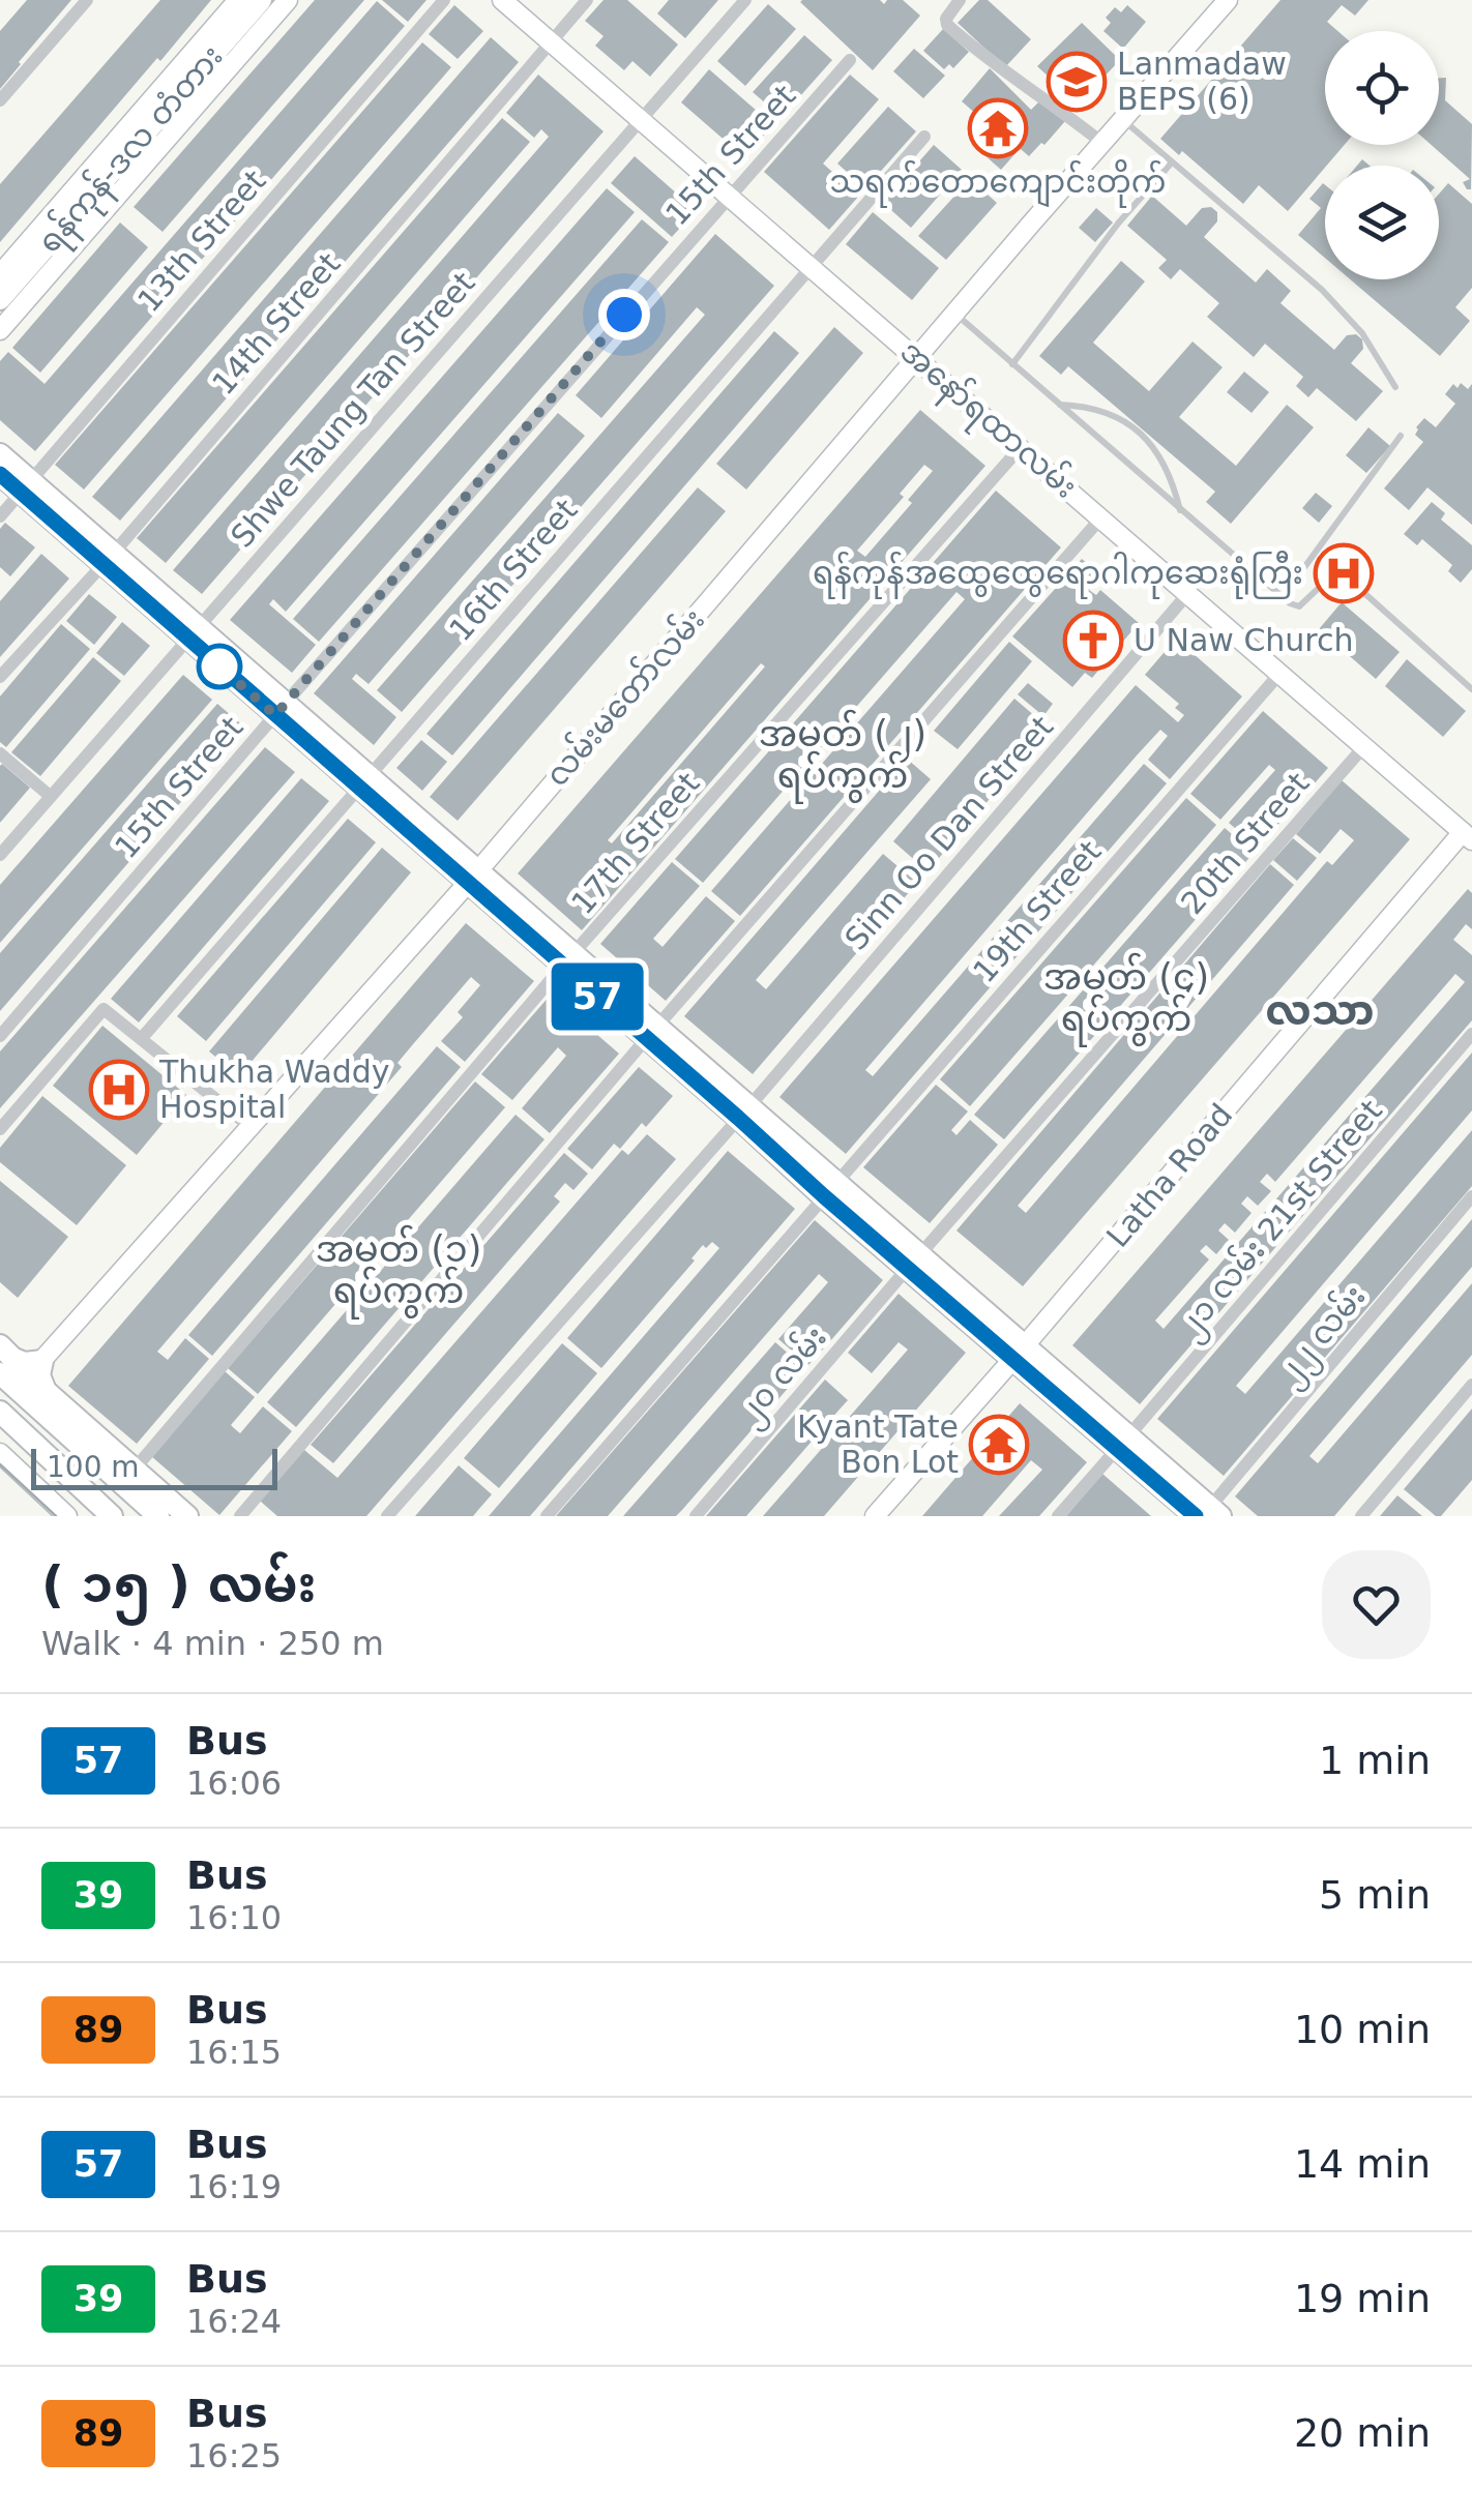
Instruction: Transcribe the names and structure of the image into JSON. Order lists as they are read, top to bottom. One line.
{"streets":{"main road":["ရန်ကုန်-ဒလ တံတား","အနော်ရထာလမ်း","လမ်းမတော်လမ်း","Latha Road"],"street":["15th Street","13th Street","14th Street","Shwe Taung Tan Street","16th Street","Sinn Oo Dan Street","17th Street","20th Street","19th Street","၂၁ လမ်း 21st Street","၂၂ လမ်း","၂၀ လမ်း"]},"crossings":[["15th Street","အနော်ရထာလမ်း"],["14th Street","အနော်ရထာလမ်း"],["Shwe Taung Tan Street","အနော်ရထာလမ်း"],["အနော်ရထာလမ်း","16th Street"],["အနော်ရထာလမ်း","လမ်းမတော်လမ်း"],["အနော်ရထာလမ်း","Sinn Oo Dan Street"],["အနော်ရထာလမ်း","17th Street"],["အနော်ရထာလမ်း","20th Street"],["အနော်ရထာလမ်း","19th Street"],["အနော်ရထာလမ်း","Latha Road"],["20th Street","၂၀ လမ်း"]],"districts":["အမှတ် (၂) ရပ်ကွက်","အမှတ် (၄) ရပ်ကွက်","လသာ","အမှတ် (၁) ရပ်ကွက်"],"places":{"school or university":["Lanmadaw BEPS (6)"],"temple":["သရက်တောကျောင်းတိုက်","Kyant Tate Bon Lot"],"hospital":["ရန်ကုန်အထွေထွေရောဂါကုဆေးရုံကြီး","Thukha Waddy Hospital"],"church":["U Naw Church"]},"lines":["bus line 57"],"scale_bar":"100 m","page":{"on_map":"57","scale":"100 m","heading":["( ၁၅ ) လမ်း","Walk · 4 min · 250 m"],"list":[{"mark":"57","name":"Bus","note":"16:06","value":"1 min"},{"mark":"39","name":"Bus","note":"16:10","value":"5 min"},{"mark":"89","name":"Bus","note":"16:15","value":"10 min"},{"mark":"57","name":"Bus","note":"16:19","value":"14 min"},{"mark":"39","name":"Bus","note":"16:24","value":"19 min"},{"mark":"89","name":"Bus","note":"16:25","value":"20 min"}]}}
